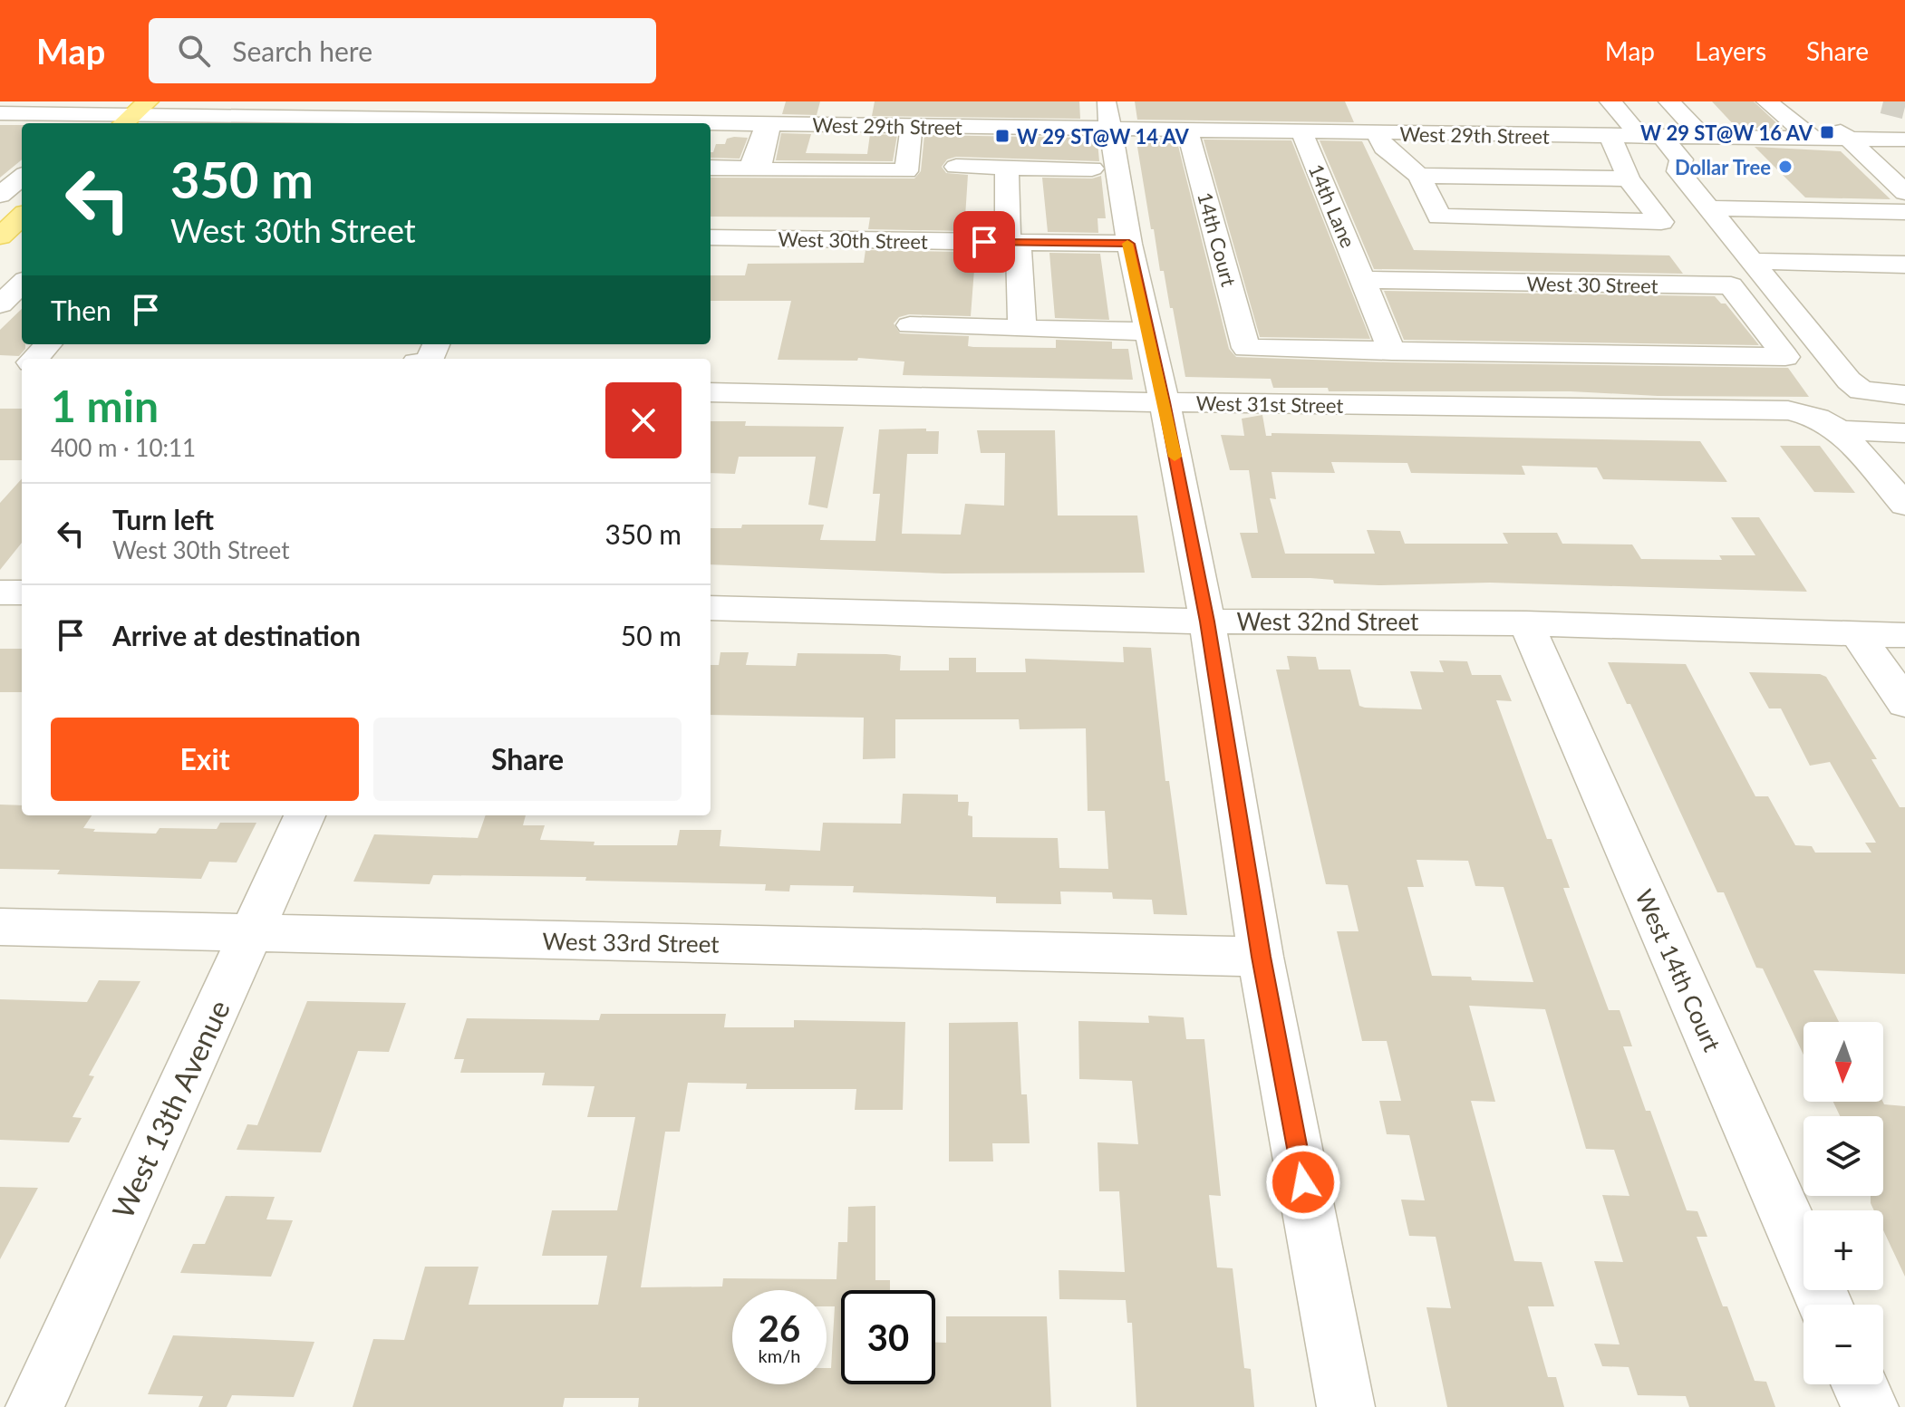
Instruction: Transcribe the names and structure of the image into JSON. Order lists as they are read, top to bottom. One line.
{"streets":{"street":["West 29th Street","14th Lane","14th Court","West 30th Street","West 30 Street","West 31st Street","West 32nd Street","West 33rd Street","West 14th Court","West 13th Avenue"]},"crossings":[["West 29th Street","14th Lane"],["West 29th Street","14th Court"],["14th Lane","14th Court"],["14th Lane","West 30 Street"],["14th Court","West 30 Street"],["West 32nd Street","West 14th Court"],["West 33rd Street","West 13th Avenue"]],"places":{"transit":["W 29 ST@W 16 AV","W 29 ST@W 14 AV"],"other":["Dollar Tree"]},"north":"bottom","page":{"header":"Map","search":"Search here","nav":["Map","Layers","Share"],"turn":["350 m","West 30th Street"],"then":"Then","heading":["1 min","400 m · 10:11"],"list":[{"name":"Turn left","note":"West 30th Street","value":"350 m"},{"name":"Arrive at destination","value":"50 m"}],"buttons":["Exit","Share"],"map_buttons":["+","−"],"speed":"26 km/h","limit":"30"}}
